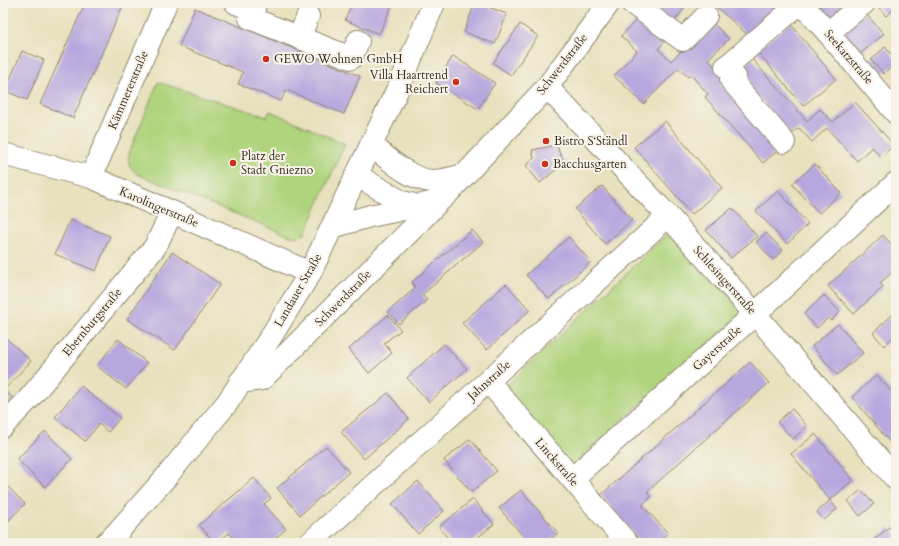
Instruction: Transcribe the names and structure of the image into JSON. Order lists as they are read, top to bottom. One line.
{"streets":{"street":["Seekatzstraße","Schwerdstraße","Kämmererstraße","Karolingerstraße","Schlesingerstraße","Landauer Straße","Ebernburgstraße","Gayerstraße","Jahnstraße","Linckstraße"]},"crossings":[["Schwerdstraße","Schlesingerstraße"],["Schwerdstraße","Landauer Straße"],["Kämmererstraße","Karolingerstraße"],["Karolingerstraße","Landauer Straße"],["Karolingerstraße","Ebernburgstraße"],["Schlesingerstraße","Gayerstraße"],["Schlesingerstraße","Jahnstraße"],["Gayerstraße","Linckstraße"],["Jahnstraße","Linckstraße"]],"places":["GEWO Wohnen GmbH","Villa Haartrend Reichert","Bistro S‘Ständl","Platz der Stadt Gniezno","Bacchusgarten"]}
